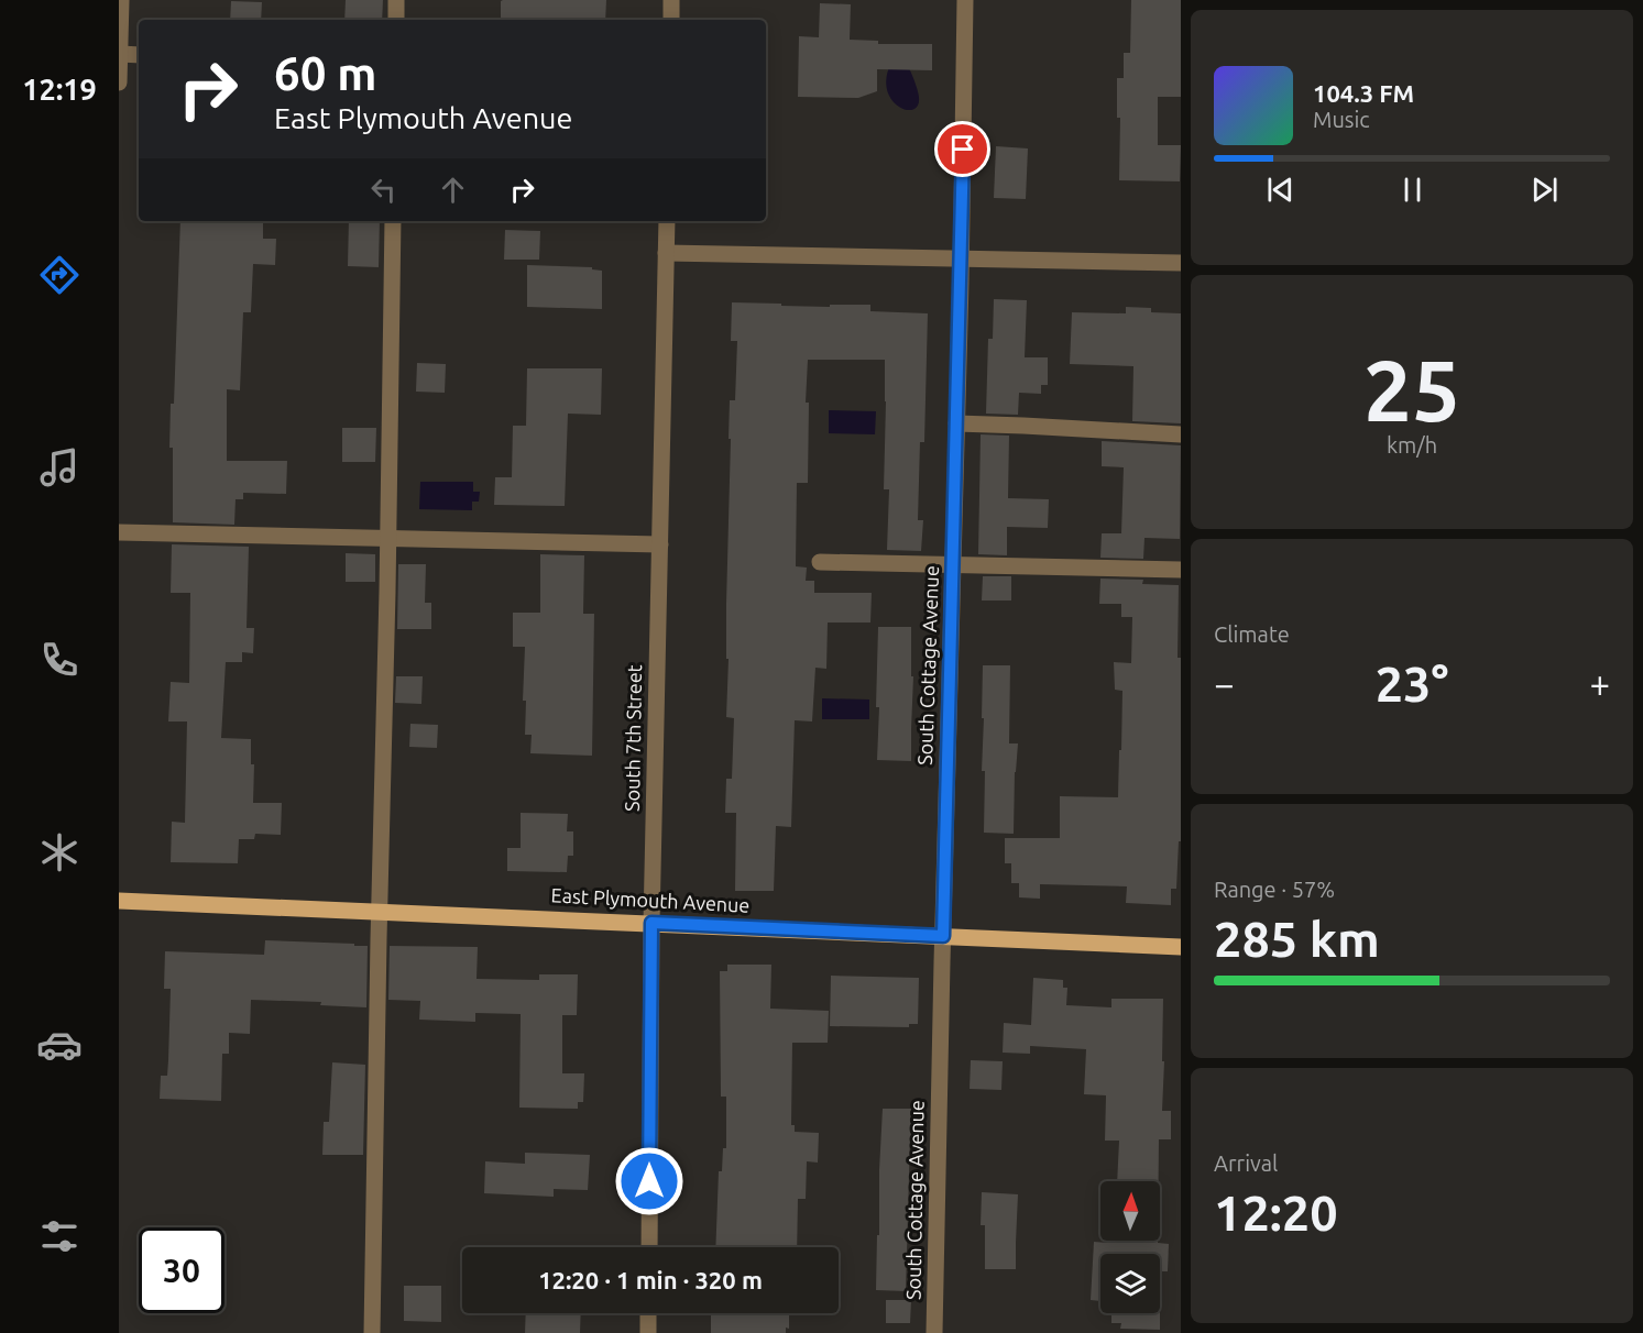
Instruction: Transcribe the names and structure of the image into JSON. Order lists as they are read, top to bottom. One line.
{"streets":{"main road":["East Plymouth Avenue"],"street":["South Cottage Avenue","South 7th Street"]},"crossings":[["South Cottage Avenue","East Plymouth Avenue"],["South 7th Street","East Plymouth Avenue"]],"north":"top","page":{"tabs":"12:19","turn":["60 m","East Plymouth Avenue"],"song":["104.3 FM","Music"],"tile":[["25","km/h"],"Climate",["Range · 57%","285 km"],["Arrival","12:20"]],"heat":["−","23°","+"],"limit":"30","trip":"12:20 · 1 min · 320 m"}}
